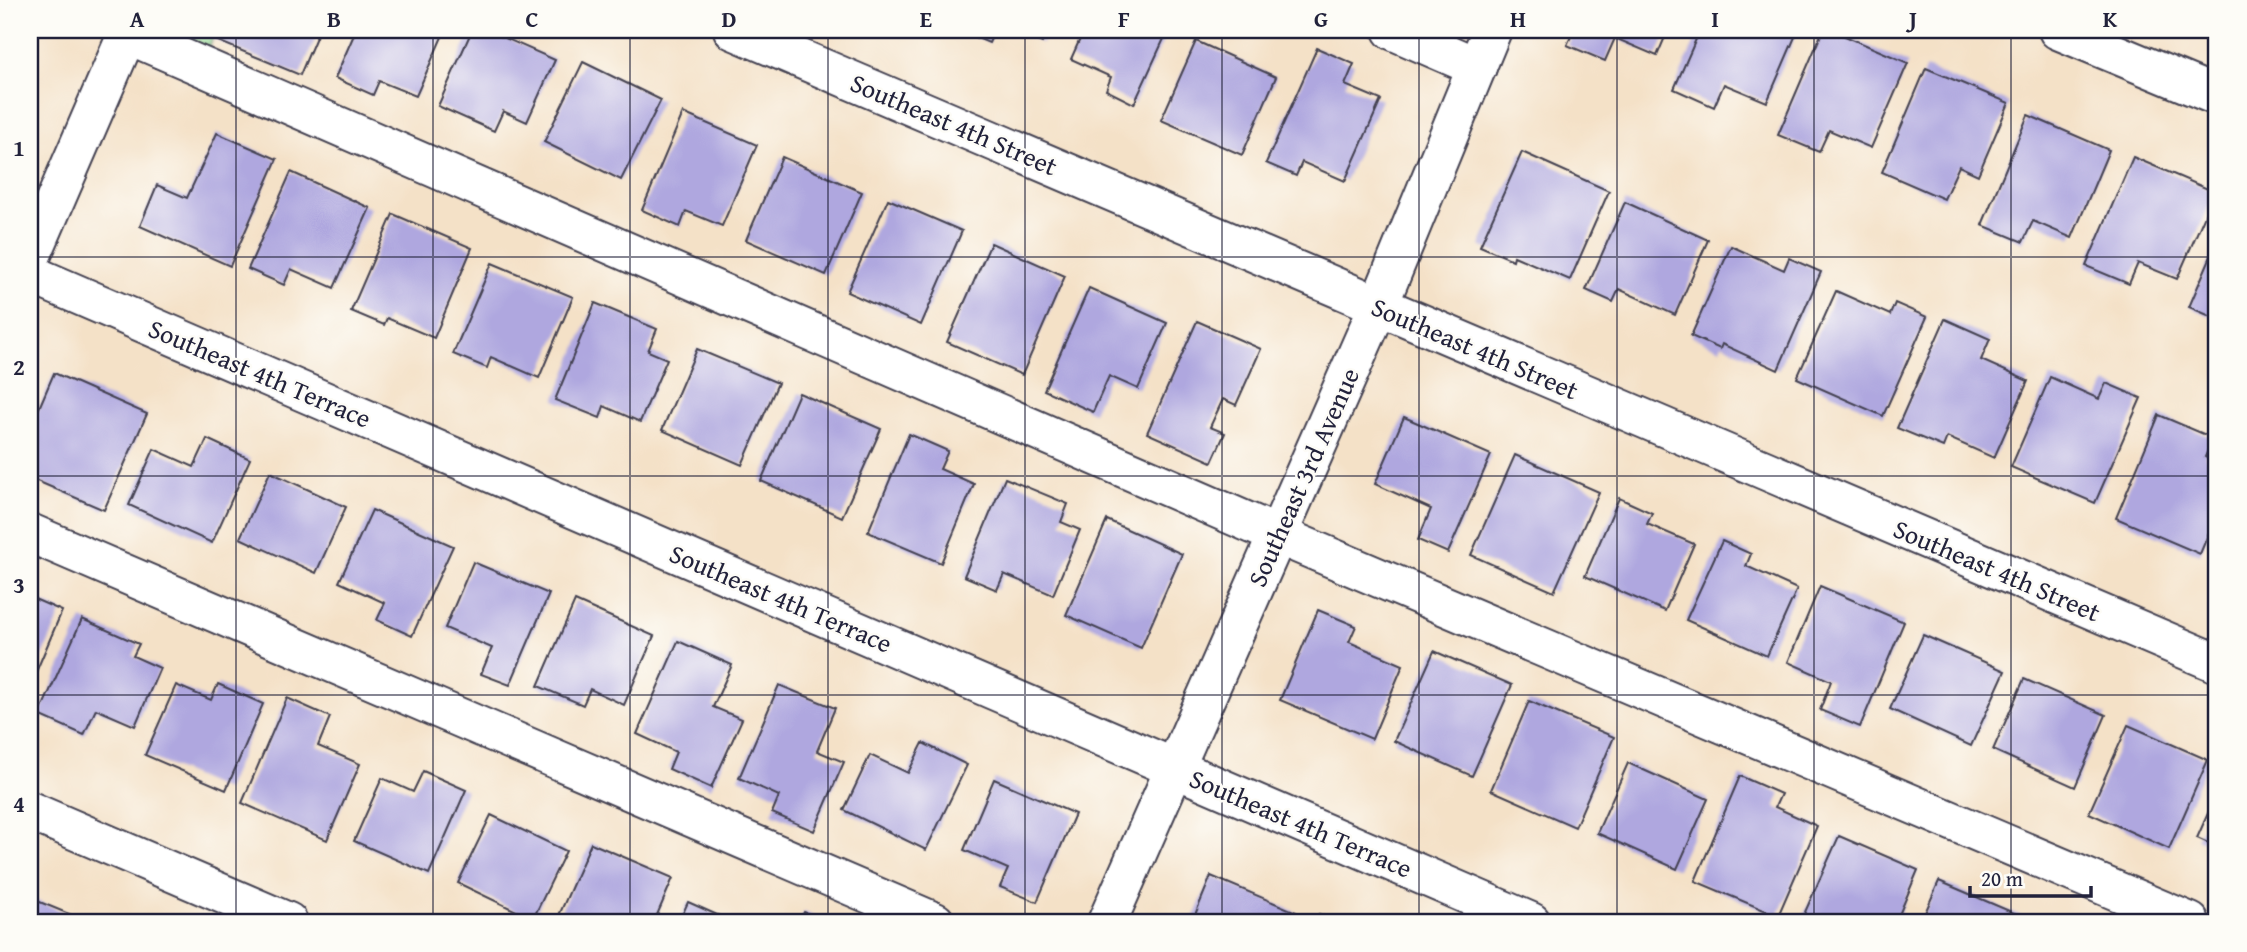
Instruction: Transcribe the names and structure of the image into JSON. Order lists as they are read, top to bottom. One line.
{"streets":{"street":["Southeast 4th Street","Southeast 4th Terrace","Southeast 3rd Avenue"]},"crossings":[["Southeast 4th Street","Southeast 3rd Avenue"],["Southeast 4th Terrace","Southeast 3rd Avenue"]],"scale_bar":"20 m","grid":{"columns":["A","B","C","D","E","F","G","H","I","J","K"],"rows":["1","2","3","4"]}}
